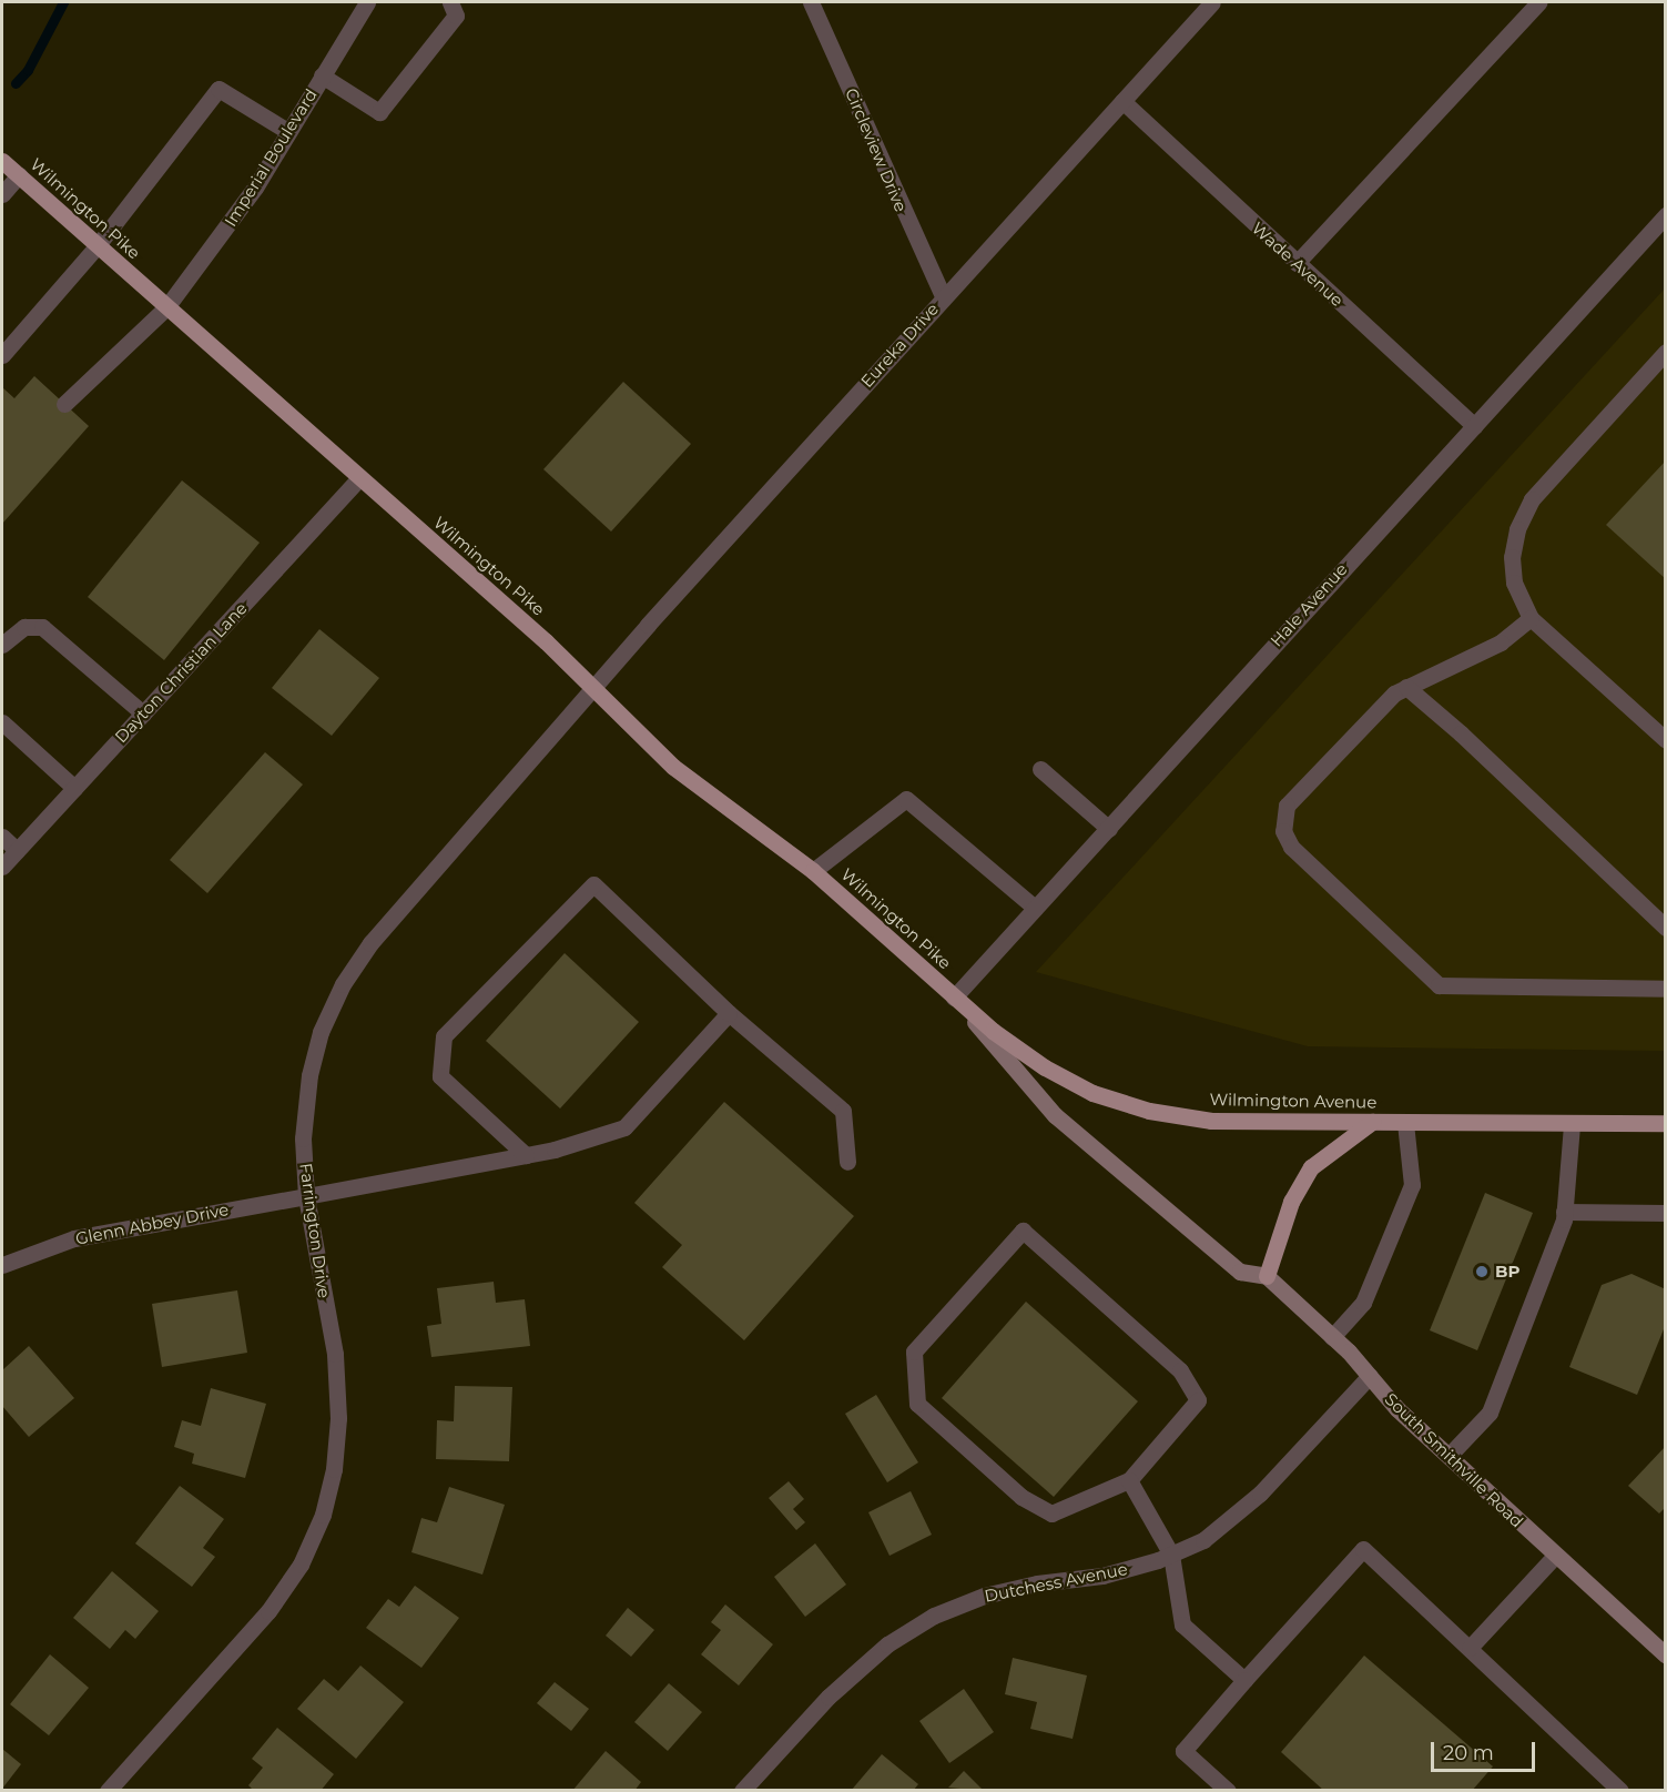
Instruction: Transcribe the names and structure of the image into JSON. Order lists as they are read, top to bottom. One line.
{"streets":{"main road":["Wilmington Pike","Wilmington Avenue","South Smithville Road"],"street":["Circleview Drive","Imperial Boulevard","Wade Avenue","Eureka Drive","Hale Avenue","Dayton Christian Lane","Glenn Abbey Drive","Farrington Drive","Dutchess Avenue"]},"crossings":[["Circleview Drive","Eureka Drive"],["Imperial Boulevard","Wilmington Pike"],["Wilmington Pike","Eureka Drive"],["Wilmington Pike","Hale Avenue"],["Wilmington Pike","Dayton Christian Lane"],["Wilmington Pike","Wilmington Avenue"],["Wilmington Pike","Farrington Drive"],["Wilmington Pike","South Smithville Road"],["Wade Avenue","Eureka Drive"],["Wade Avenue","Hale Avenue"],["Eureka Drive","Farrington Drive"],["Hale Avenue","Wilmington Avenue"],["Hale Avenue","South Smithville Road"],["Wilmington Avenue","South Smithville Road"],["Glenn Abbey Drive","Farrington Drive"],["South Smithville Road","Dutchess Avenue"]],"places":["BP"],"scale_bar":"20 m"}
